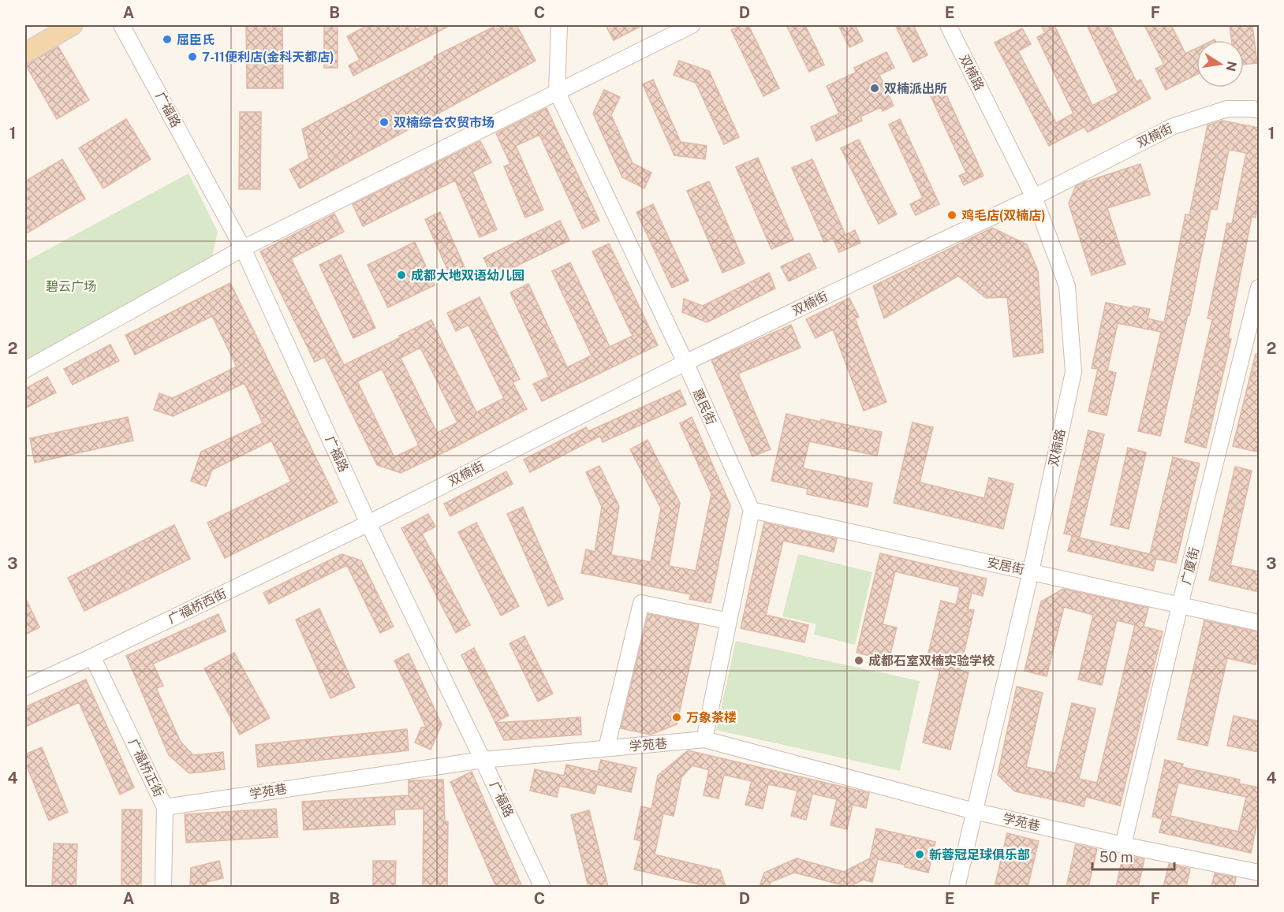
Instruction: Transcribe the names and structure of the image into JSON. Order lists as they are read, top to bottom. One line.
{"streets":{"street":["双楠路","广福路","双楠街","惠民街","安居街","广厦街","广福桥西街","学苑巷","广福桥正街"]},"crossings":[["双楠路","双楠街"],["双楠路","安居街"],["双楠路","学苑巷"],["广福路","双楠街"],["广福路","广福桥西街"],["广福路","学苑巷"],["双楠街","惠民街"],["双楠街","广福桥西街"],["惠民街","安居街"],["安居街","广厦街"],["广厦街","学苑巷"],["广福桥西街","广福桥正街"],["学苑巷","广福桥正街"]],"parks":["碧云广场"],"places":["屈臣氏","7-11便利店(金科天都店)","双楠派出所","双楠综合农贸市场","鸡毛店(双楠店)","成都大地双语幼儿园","成都石室双楠实验学校","万象茶楼","新蓉冠足球俱乐部"],"scale_bar":"50 m","north":"right","grid":{"columns":["A","B","C","D","E","F"],"rows":["1","2","3","4"]}}
